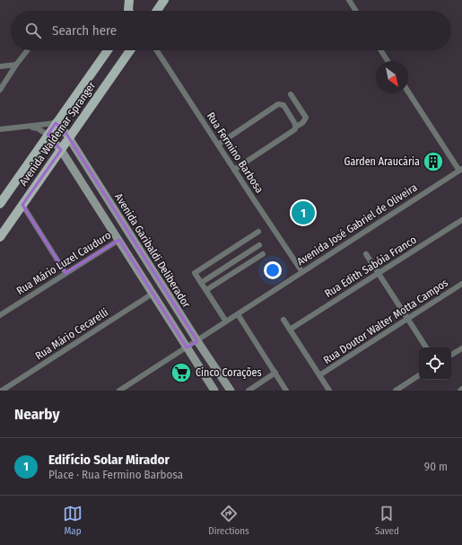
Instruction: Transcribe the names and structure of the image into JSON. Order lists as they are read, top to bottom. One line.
{"streets":{"main road":["Avenida Waldemar Spranger"],"street":["Rua Fermino Barbosa","Avenida José Gabriel de Oliveira","Avenida Garibaldi Deliberador","Rua Mário Luzel Cauduro","Rua Edith Sabóia Franco","Rua Doutor Walter Motta Campos","Rua Mário Cecarelli"]},"crossings":[["Avenida Waldemar Spranger","Avenida Garibaldi Deliberador"],["Rua Fermino Barbosa","Avenida José Gabriel de Oliveira"],["Avenida José Gabriel de Oliveira","Avenida Garibaldi Deliberador"],["Avenida Garibaldi Deliberador","Rua Mário Luzel Cauduro"],["Avenida Garibaldi Deliberador","Rua Mário Cecarelli"]],"places":{"building":["Garden Araucária"],"supermarket":["Cinco Corações"]},"north":"bottom right","page":{"search":"Search here","pins":"1","heading":"Nearby","list":[{"mark":"1","name":"Edifício Solar Mirador","note":"Place · Rua Fermino Barbosa","value":"90 m"}],"nav":["Map","Directions","Saved"]}}
